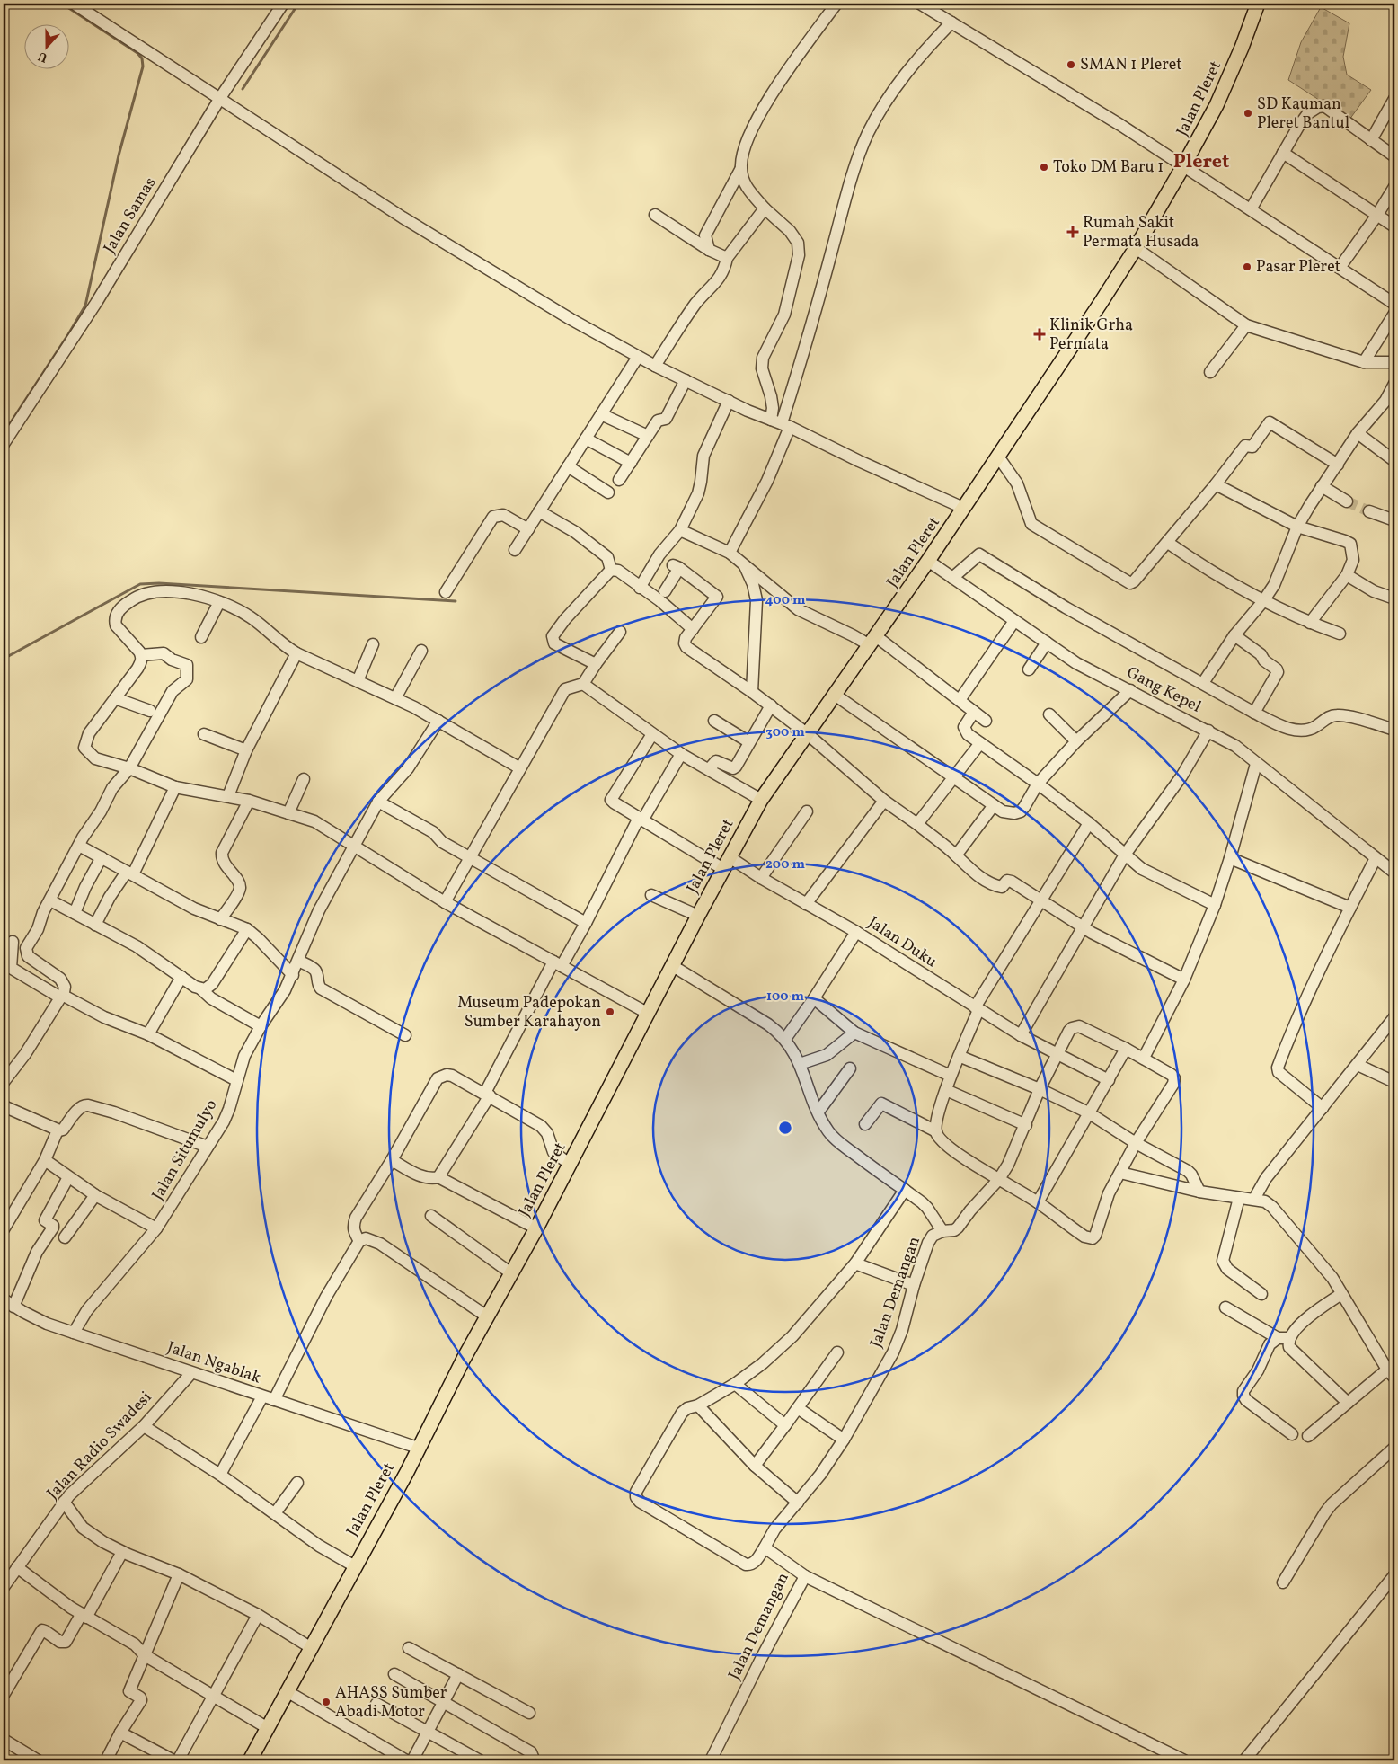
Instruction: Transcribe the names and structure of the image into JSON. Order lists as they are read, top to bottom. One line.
{"streets":{"main road":["Jalan Pleret"],"street":["Jalan Samas","Gang Kepel","Jalan Duku","Jalan Situmulyo","Jalan Demangan","Jalan Ngablak","Jalan Radio Swadesi"]},"crossings":[["Jalan Pleret","Gang Kepel"],["Jalan Pleret","Jalan Duku"],["Jalan Pleret","Jalan Demangan"],["Jalan Pleret","Jalan Ngablak"],["Jalan Situmulyo","Jalan Ngablak"],["Jalan Ngablak","Jalan Radio Swadesi"]],"districts":["Pleret"],"places":{"other":["SMAN 1 Pleret","SD Kauman Pleret Bantul","Toko DM Baru 1","Pasar Pleret","Museum Padepokan Sumber Karahayon","AHASS Sumber Abadi Motor"],"health":["Rumah Sakit Permata Husada","Klinik Grha Permata"]},"north":"bottom","rings":["400 m","300 m","200 m","100 m"]}
